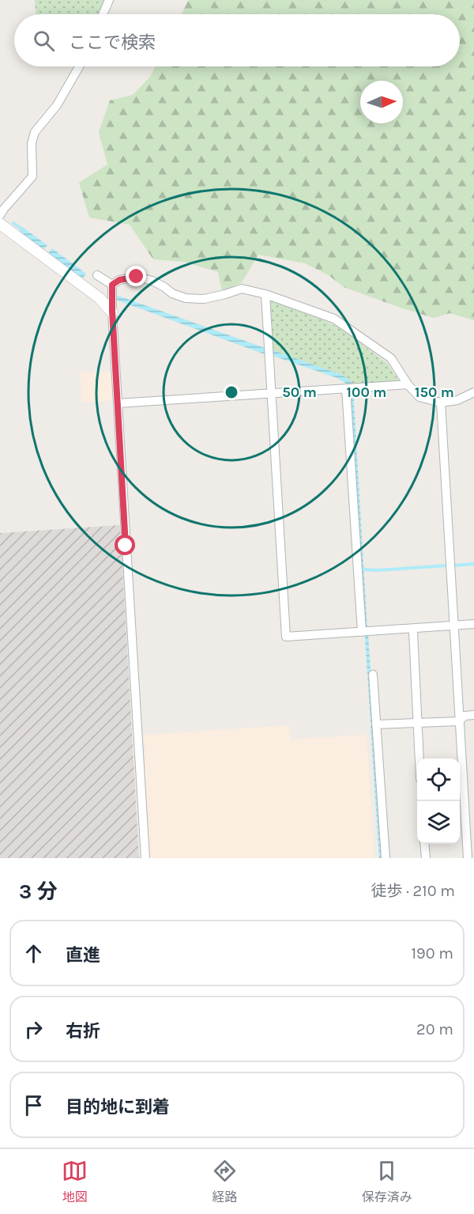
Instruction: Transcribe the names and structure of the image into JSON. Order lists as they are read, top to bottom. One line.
{"north":"right","page":{"search":"ここで検索","heading":["3 分","徒歩 · 210 m"],"list":[["直進","190 m"],["右折","20 m"],"目的地に到着"],"nav":["地図","経路","保存済み"]},"rings":["50 m","100 m","150 m"]}
